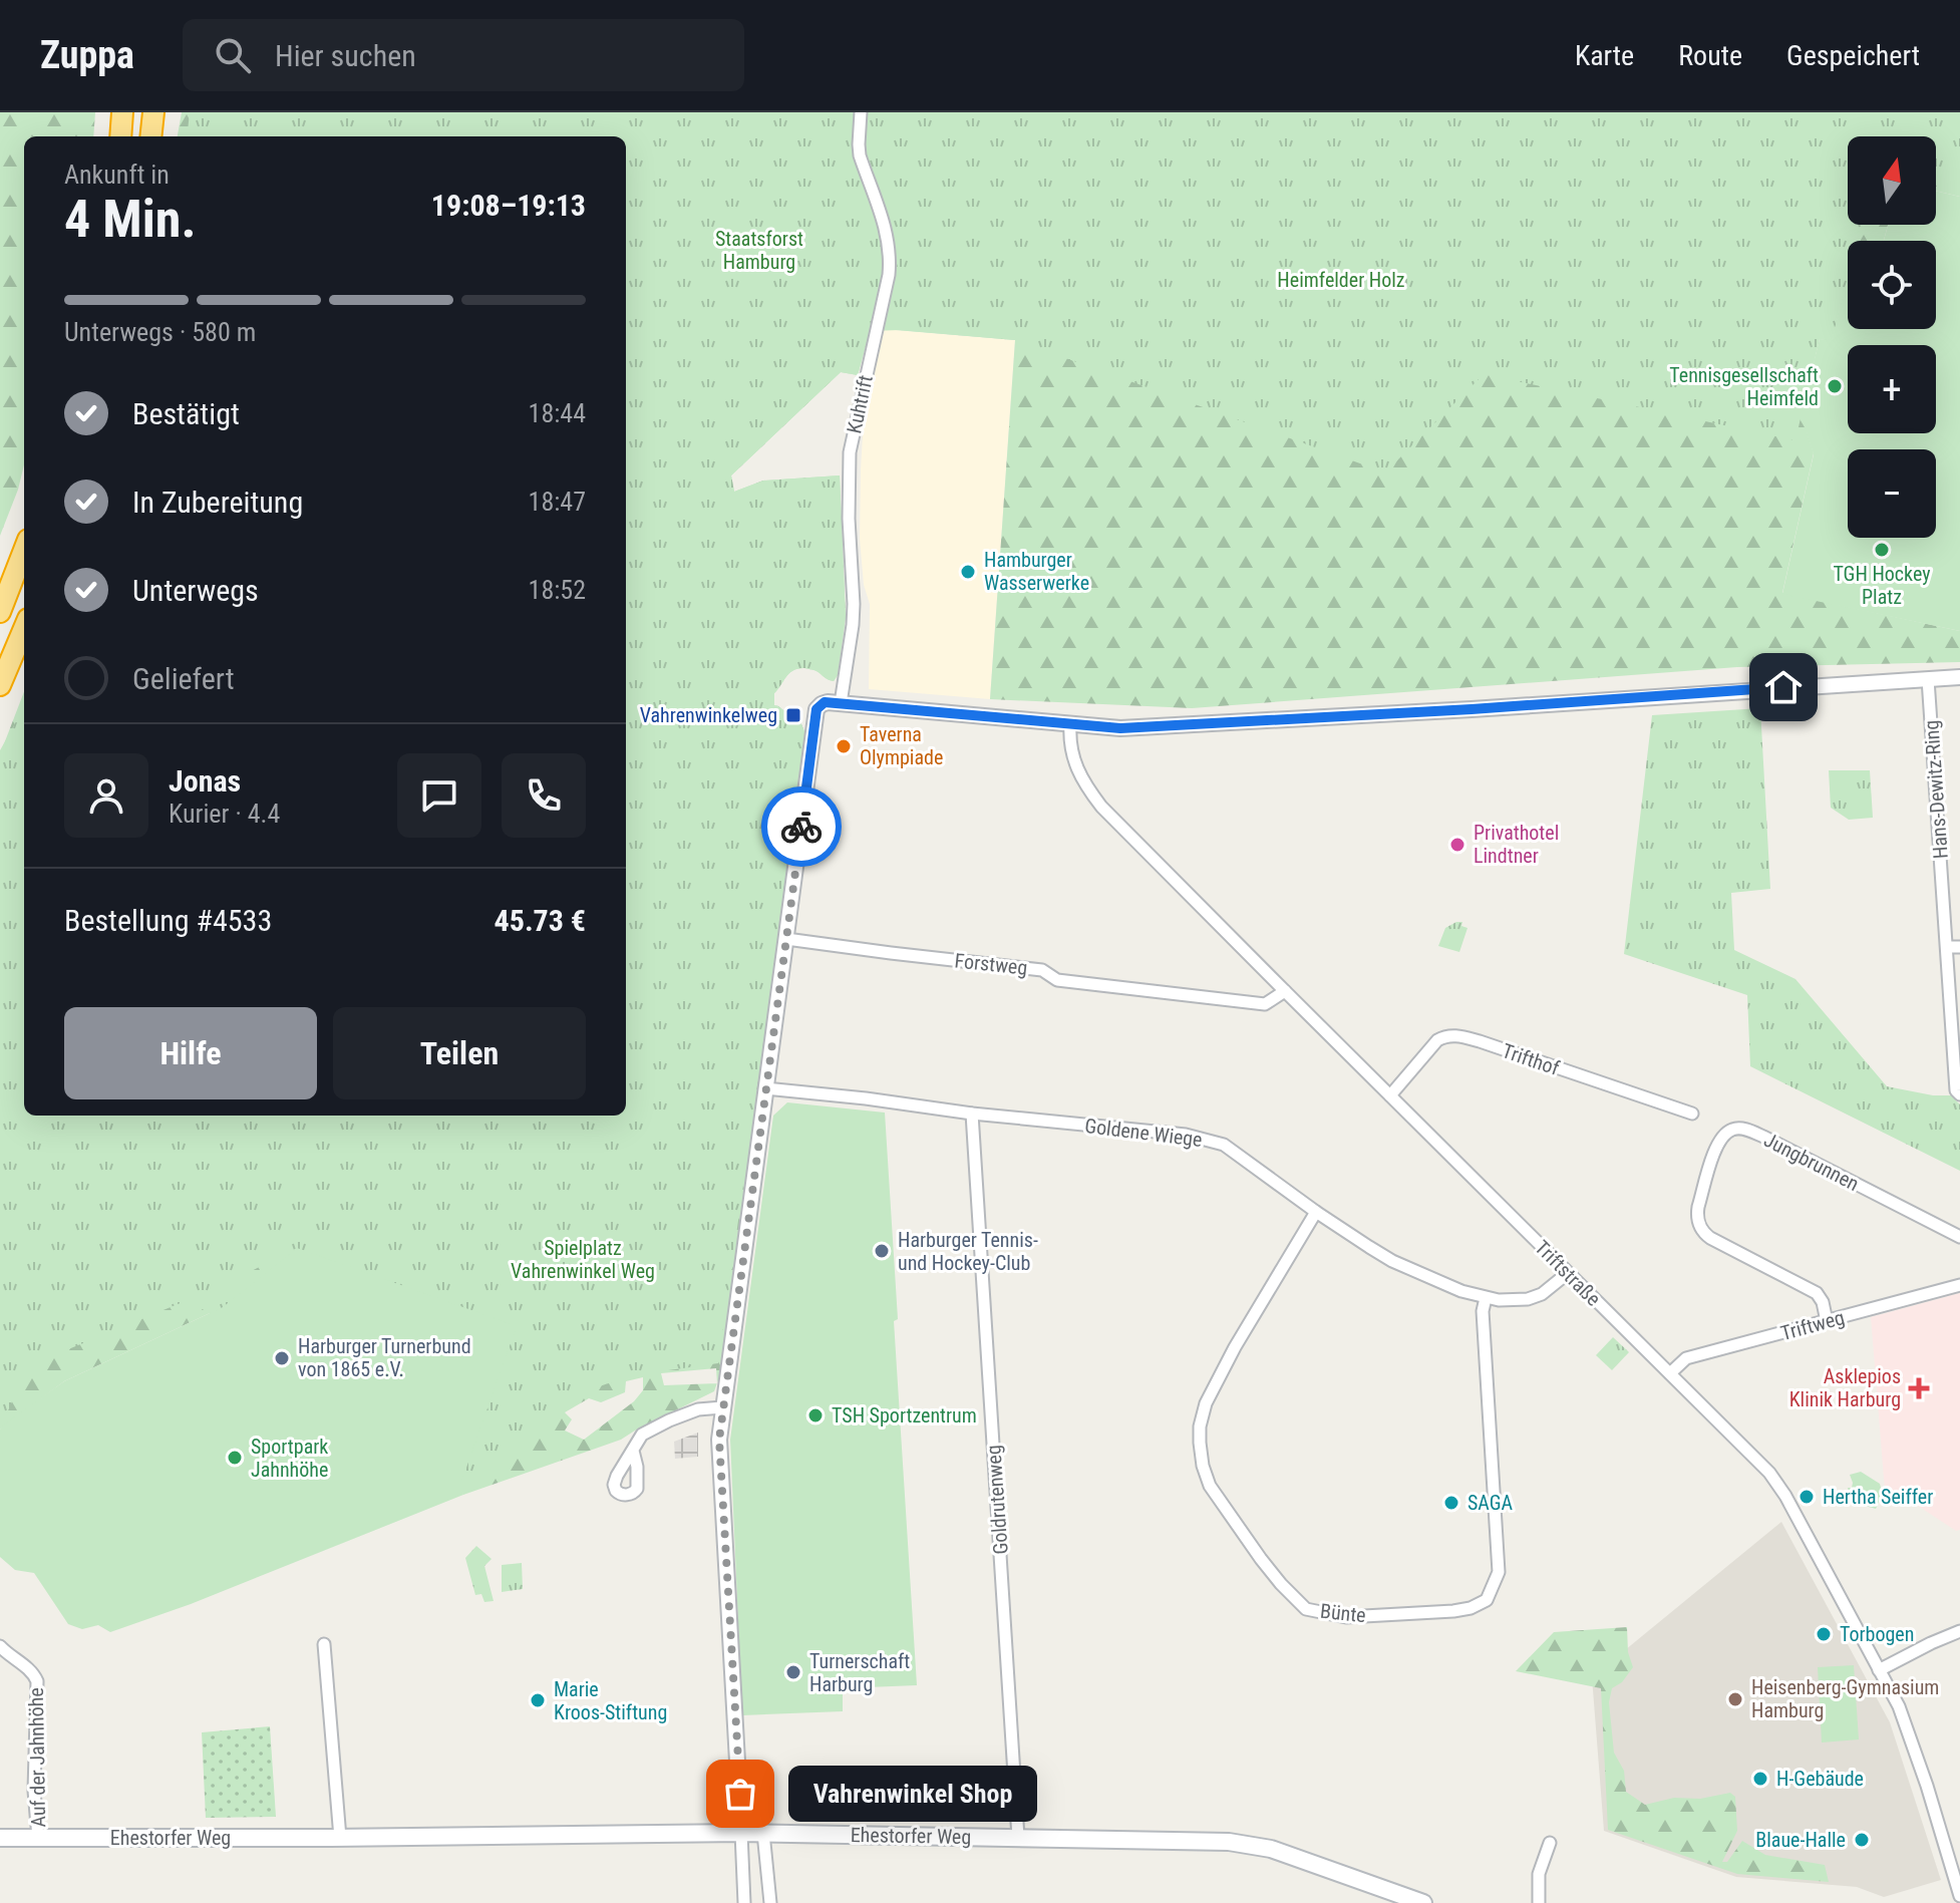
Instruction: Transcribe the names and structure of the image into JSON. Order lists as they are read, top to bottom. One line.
{"streets":{"main road":["Ehestorfer Weg"],"street":["Kuhtrift","Hans-Dewitz-Ring","Forstweg","Trifthof","Goldene Wiege","Jungbrunnen","Triftstraße","Triftweg","Goldrutenweg","Bünte","Auf der Jahnhöhe"]},"crossings":[["Forstweg","Triftstraße"],["Trifthof","Triftstraße"],["Goldene Wiege","Triftstraße"],["Goldene Wiege","Goldrutenweg"],["Goldene Wiege","Bünte"],["Jungbrunnen","Triftweg"],["Triftstraße","Triftweg"],["Goldrutenweg","Ehestorfer Weg"],["Auf der Jahnhöhe","Ehestorfer Weg"]],"parks":["Staatsforst Hamburg","Heimfelder Holz","Spielplatz Vahrenwinkel Weg"],"places":{"other":["Tennisgesellschaft Heimfeld","TGH Hockey Platz","Hamburger Wasserwerke","Taverna Olympiade","Privathotel Lindtner","Harburger Tennis- und Hockey-Club","Harburger Turnerbund von 1865 e.V.","TSH Sportzentrum","Sportpark Jahnhöhe","Hertha Seiffer","SAGA","Torbogen","Turnerschaft Harburg","Heisenberg-Gymnasium Hamburg","Marie Kroos-Stiftung","H-Gebäude","Vahrenwinkel Shop","Blaue-Halle"],"transit":["Vahrenwinkelweg"],"health":["Asklepios Klinik Harburg"]},"north":"top","page":{"header":"Zuppa","search":"Hier suchen","nav":["Karte","Route","Gespeichert"],"map_buttons":["+","−"],"heading":["4 Min.","Ankunft in","19:08–19:13"],"panel":["Jonas","Kurier · 4.4","Bestellung #4533","45.73 €"],"bar":"Unterwegs · 580 m","list":[["Bestätigt","18:44"],["In Zubereitung","18:47"],["Unterwegs","18:52"],"Geliefert"],"buttons":["Hilfe","Teilen"],"bubble":"Vahrenwinkel Shop"}}
